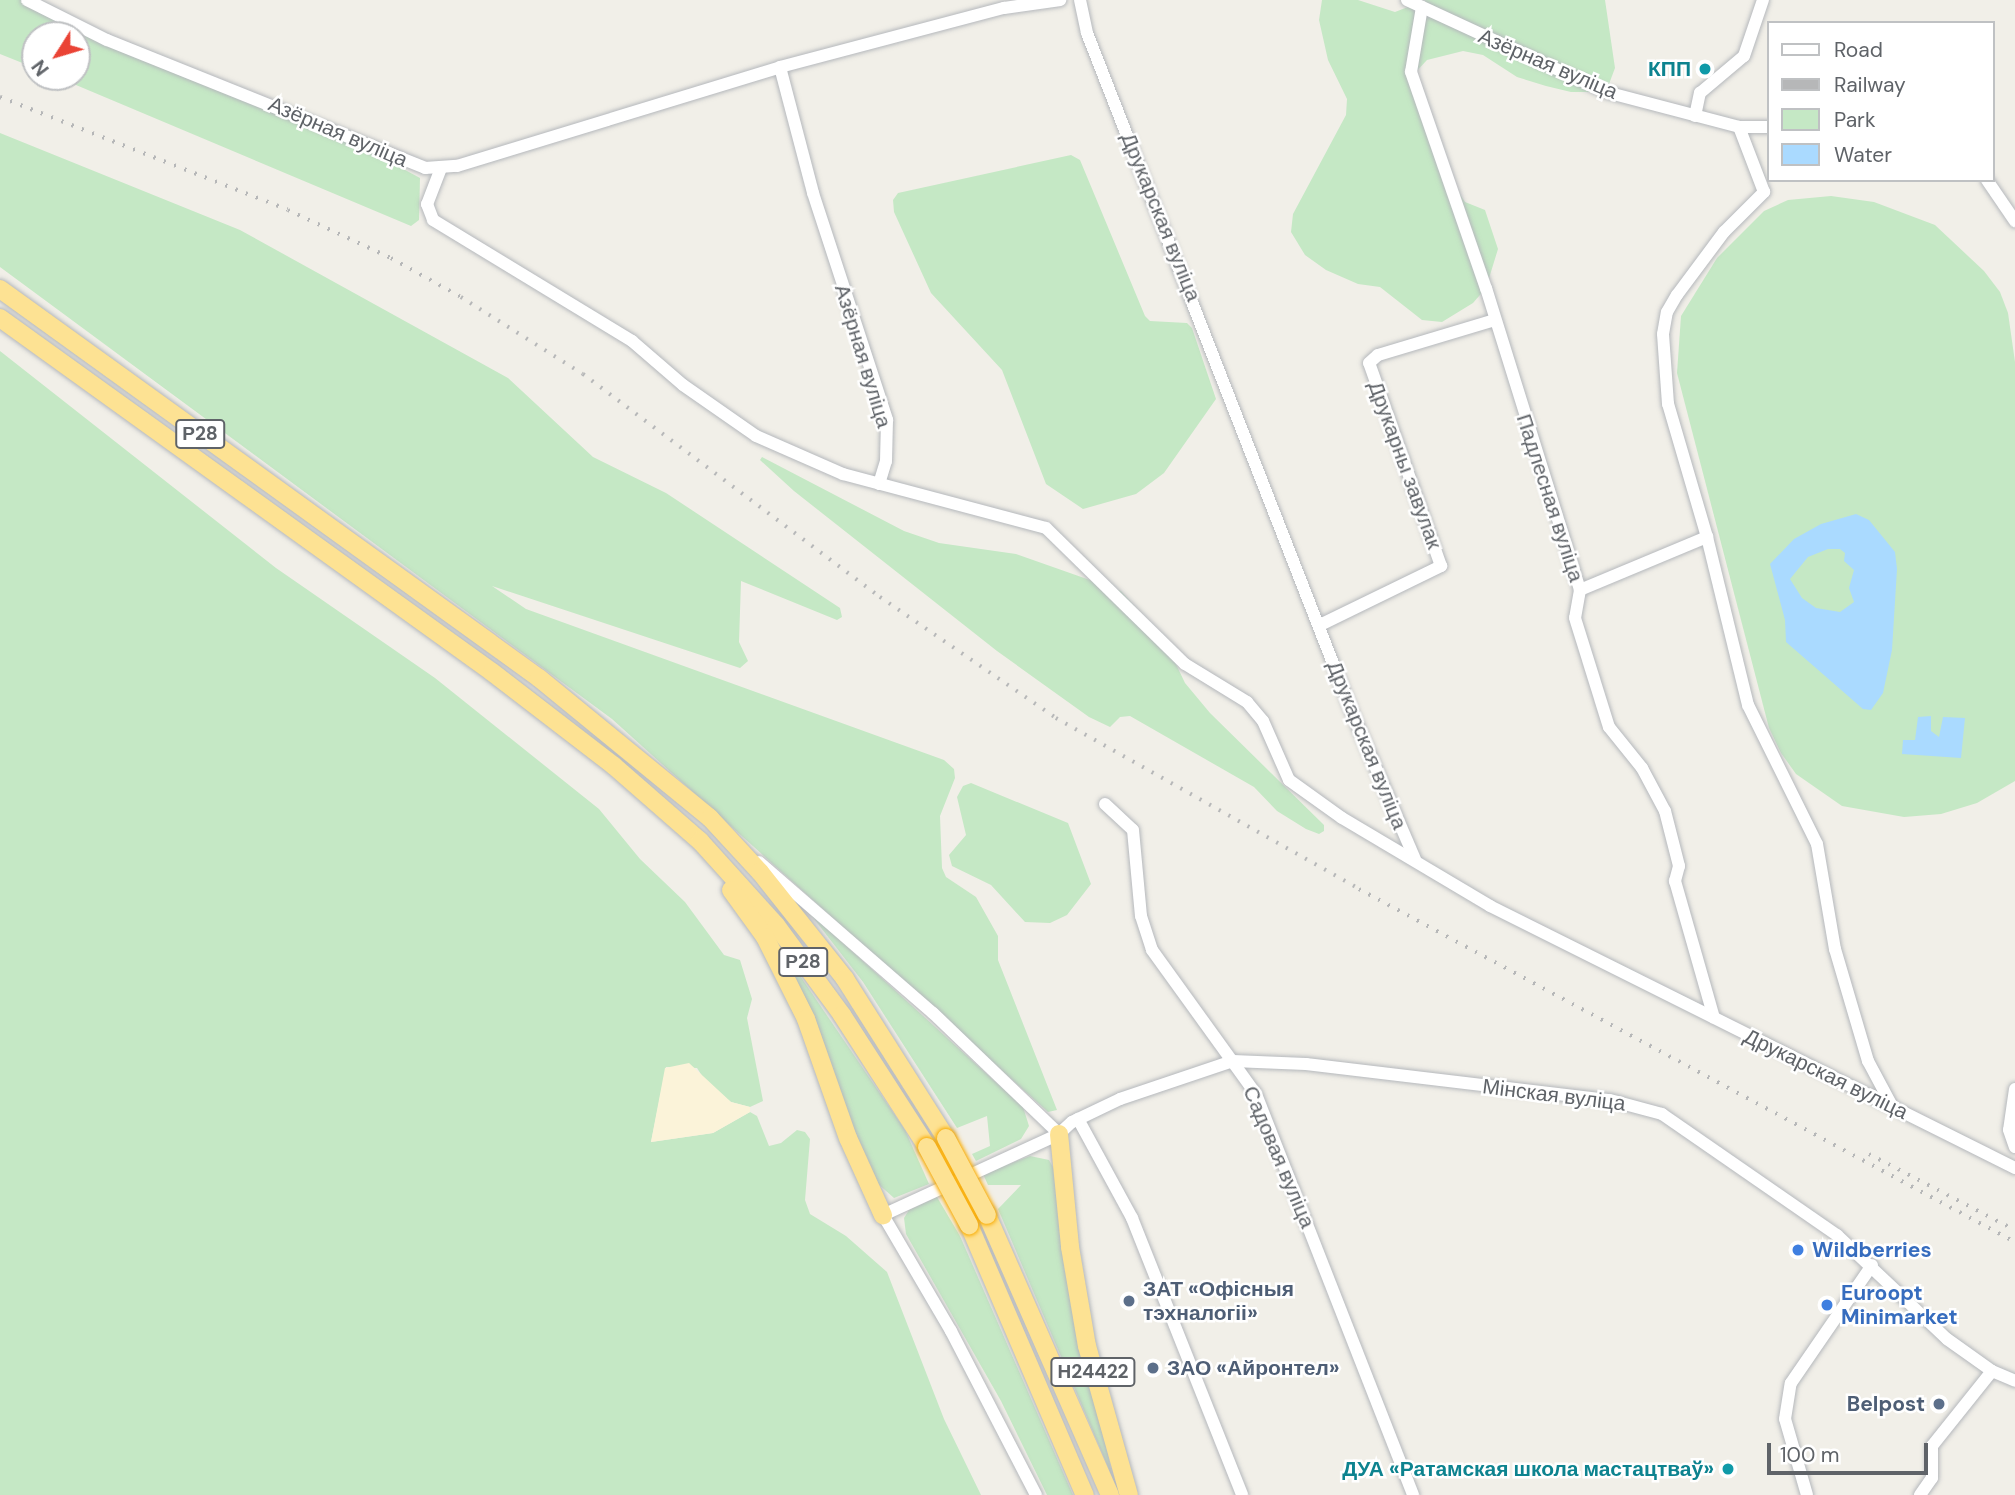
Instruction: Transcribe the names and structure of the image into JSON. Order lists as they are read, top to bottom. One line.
{"streets":{"highway":["Р28","Н24422"],"street":["Азёрная вуліца","Друкарская вуліца","Друкарны завулак","Падлесная вуліца","Мінская вуліца","Садовая вуліца"]},"crossings":[["Азёрная вуліца","Падлесная вуліца"],["Друкарская вуліца","Друкарны завулак"],["Друкарская вуліца","Падлесная вуліца"],["Друкарны завулак","Падлесная вуліца"],["Мінская вуліца","Садовая вуліца"],["Мінская вуліца","Н24422"]],"places":["КПП","Wildberries","ЗАТ «Офісныя тэхналогіі»","Euroopt Minimarket","ЗАО «Айронтел»","Belpost","ДУА «Ратамская школа мастацтваў»"],"legend":["Road","Railway","Park","Water"],"scale_bar":"100 m","north":"bottom left"}
